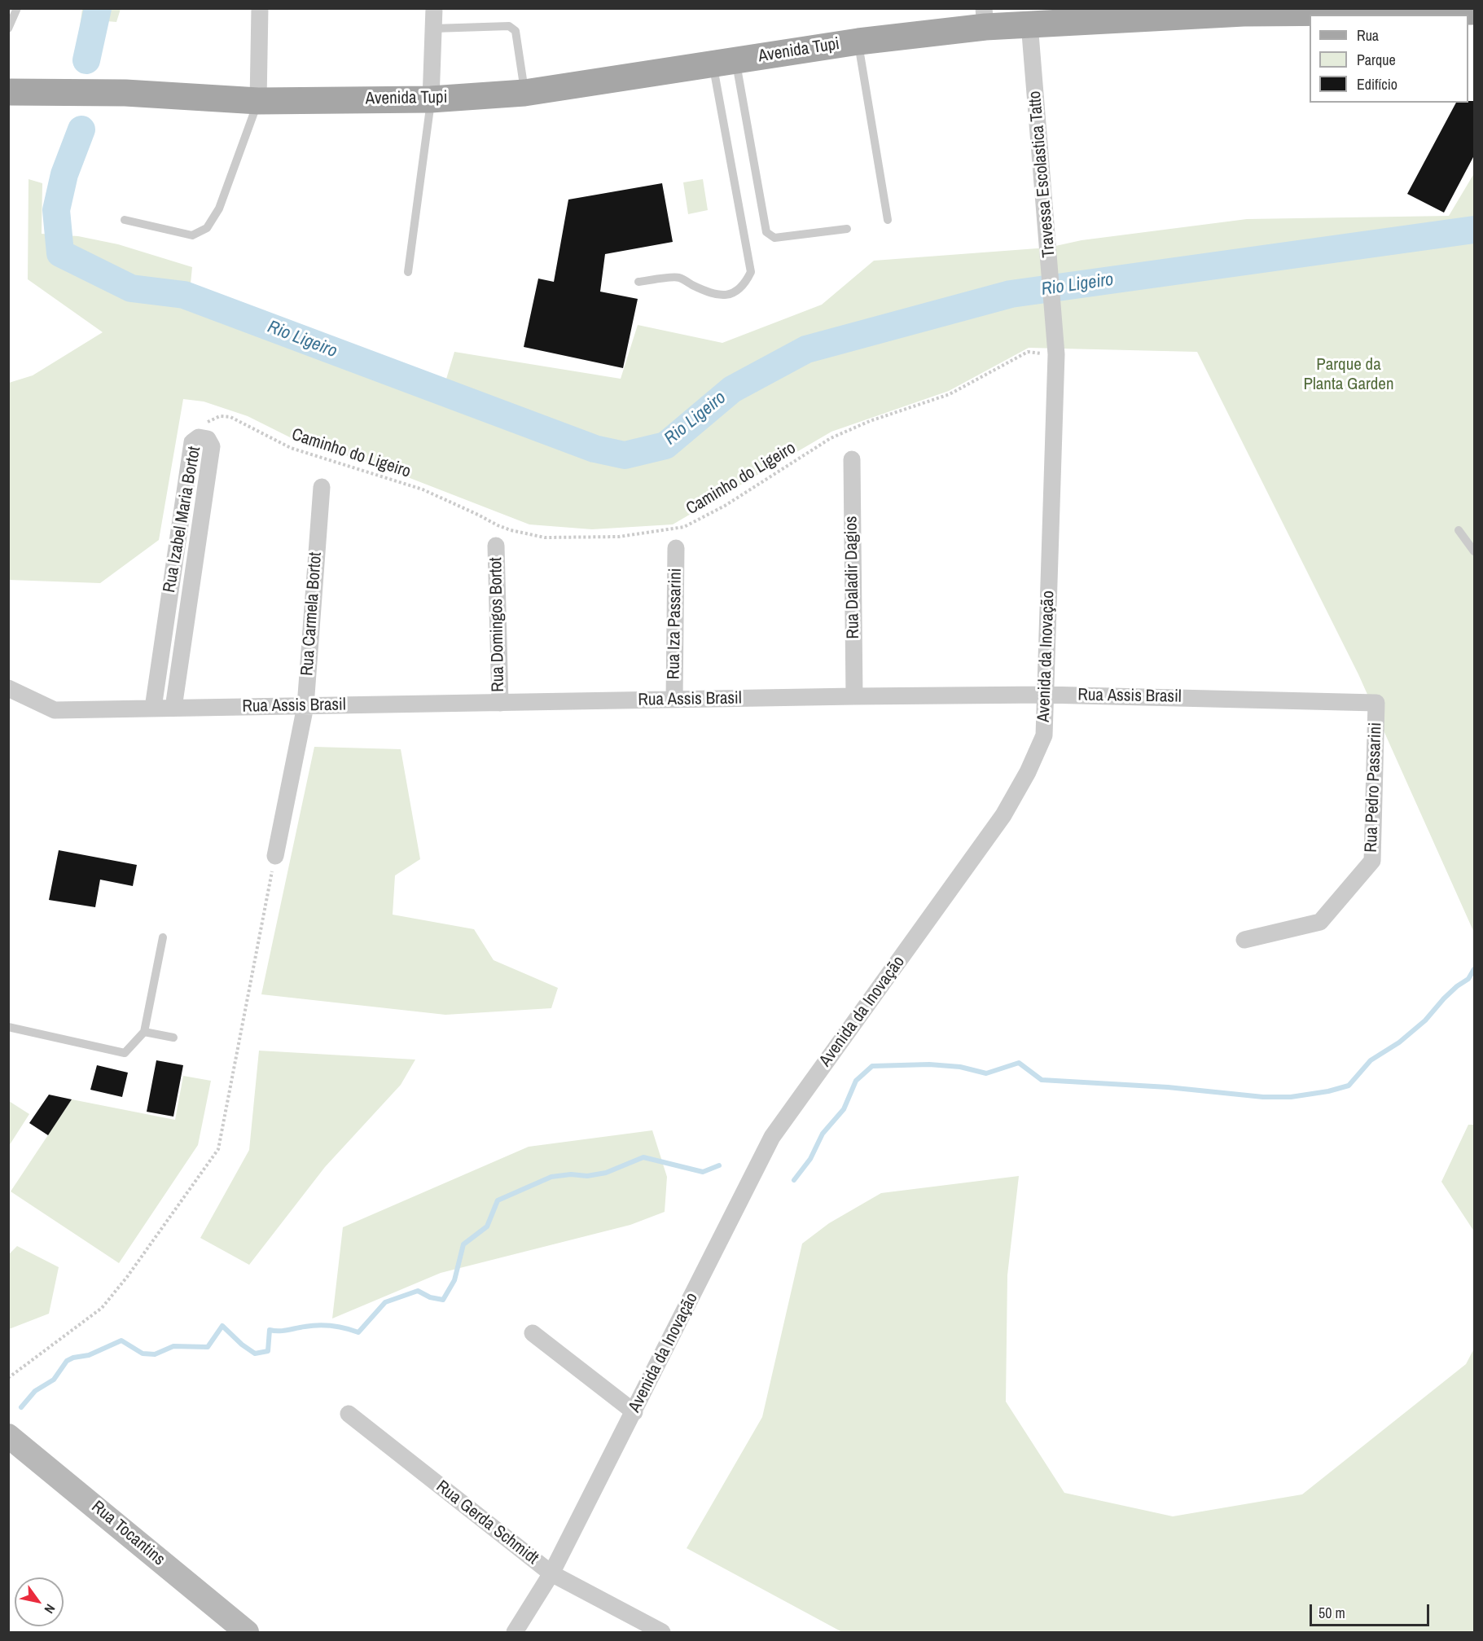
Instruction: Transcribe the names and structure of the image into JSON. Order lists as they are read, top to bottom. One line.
{"streets":{"main road":["Avenida Tupi","Rua Tocantins"],"street":["Travessa Escolastica Tatto","Rua Izabel Maria Bortot","Rua Daladir Dagios","Rua Carmela Bortot","Rua Iza Passarini","Rua Domingos Bortot","Avenida da Inovação","Rua Assis Brasil","Rua Pedro Passarini","Rua Gerda Schmidt"],"path":["Caminho do Ligeiro"]},"crossings":[["Avenida Tupi","Travessa Escolastica Tatto"],["Travessa Escolastica Tatto","Caminho do Ligeiro"],["Travessa Escolastica Tatto","Avenida da Inovação"],["Caminho do Ligeiro","Rua Izabel Maria Bortot"],["Caminho do Ligeiro","Avenida da Inovação"],["Rua Izabel Maria Bortot","Rua Assis Brasil"],["Rua Daladir Dagios","Rua Assis Brasil"],["Rua Carmela Bortot","Rua Assis Brasil"],["Rua Iza Passarini","Rua Assis Brasil"],["Rua Domingos Bortot","Rua Assis Brasil"],["Avenida da Inovação","Rua Assis Brasil"],["Avenida da Inovação","Rua Gerda Schmidt"],["Rua Assis Brasil","Rua Pedro Passarini"]],"water":["Rio Ligeiro"],"parks":["Parque da Planta Garden"],"legend":["Rua","Parque","Edifício"],"scale_bar":"50 m","north":"bottom right"}
